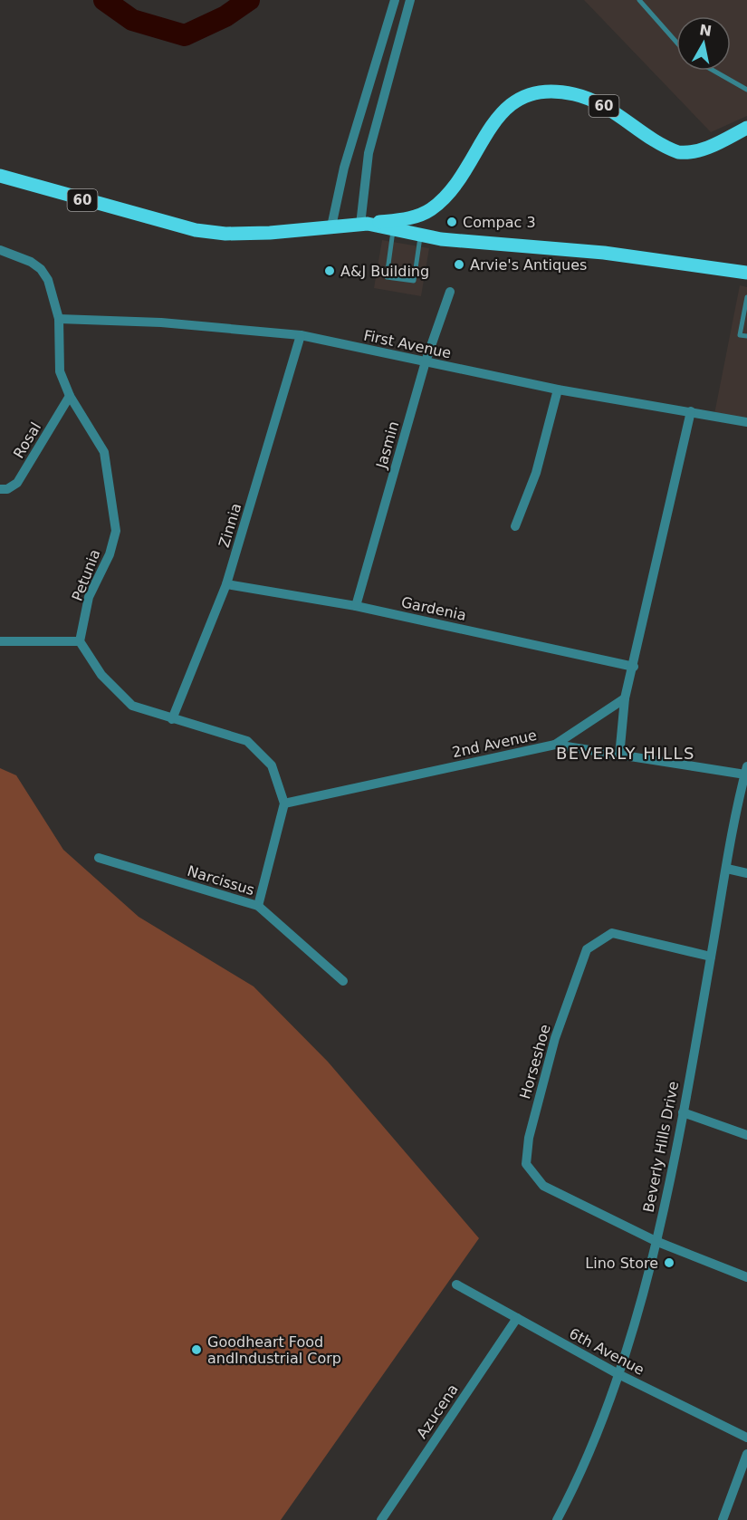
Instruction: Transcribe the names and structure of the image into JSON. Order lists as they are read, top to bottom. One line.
{"streets":{"main road":["60"],"street":["First Avenue","Rosal","Jasmin","Zinnia","Petunia","Gardenia","2nd Avenue","Narcissus","Horseshoe","Beverly Hills Drive","6th Avenue","Azucena"]},"crossings":[["First Avenue","Jasmin"],["First Avenue","Zinnia"],["First Avenue","Petunia"],["Rosal","Petunia"],["Jasmin","Gardenia"],["Zinnia","Gardenia"],["2nd Avenue","Beverly Hills Drive"],["Horseshoe","Beverly Hills Drive"],["Beverly Hills Drive","6th Avenue"],["6th Avenue","Azucena"]],"districts":["BEVERLY HILLS"],"places":["Compac 3","Arvie's Antiques","A&J Building","Lino Store","Goodheart Food andIndustrial Corp"],"north":"top"}
